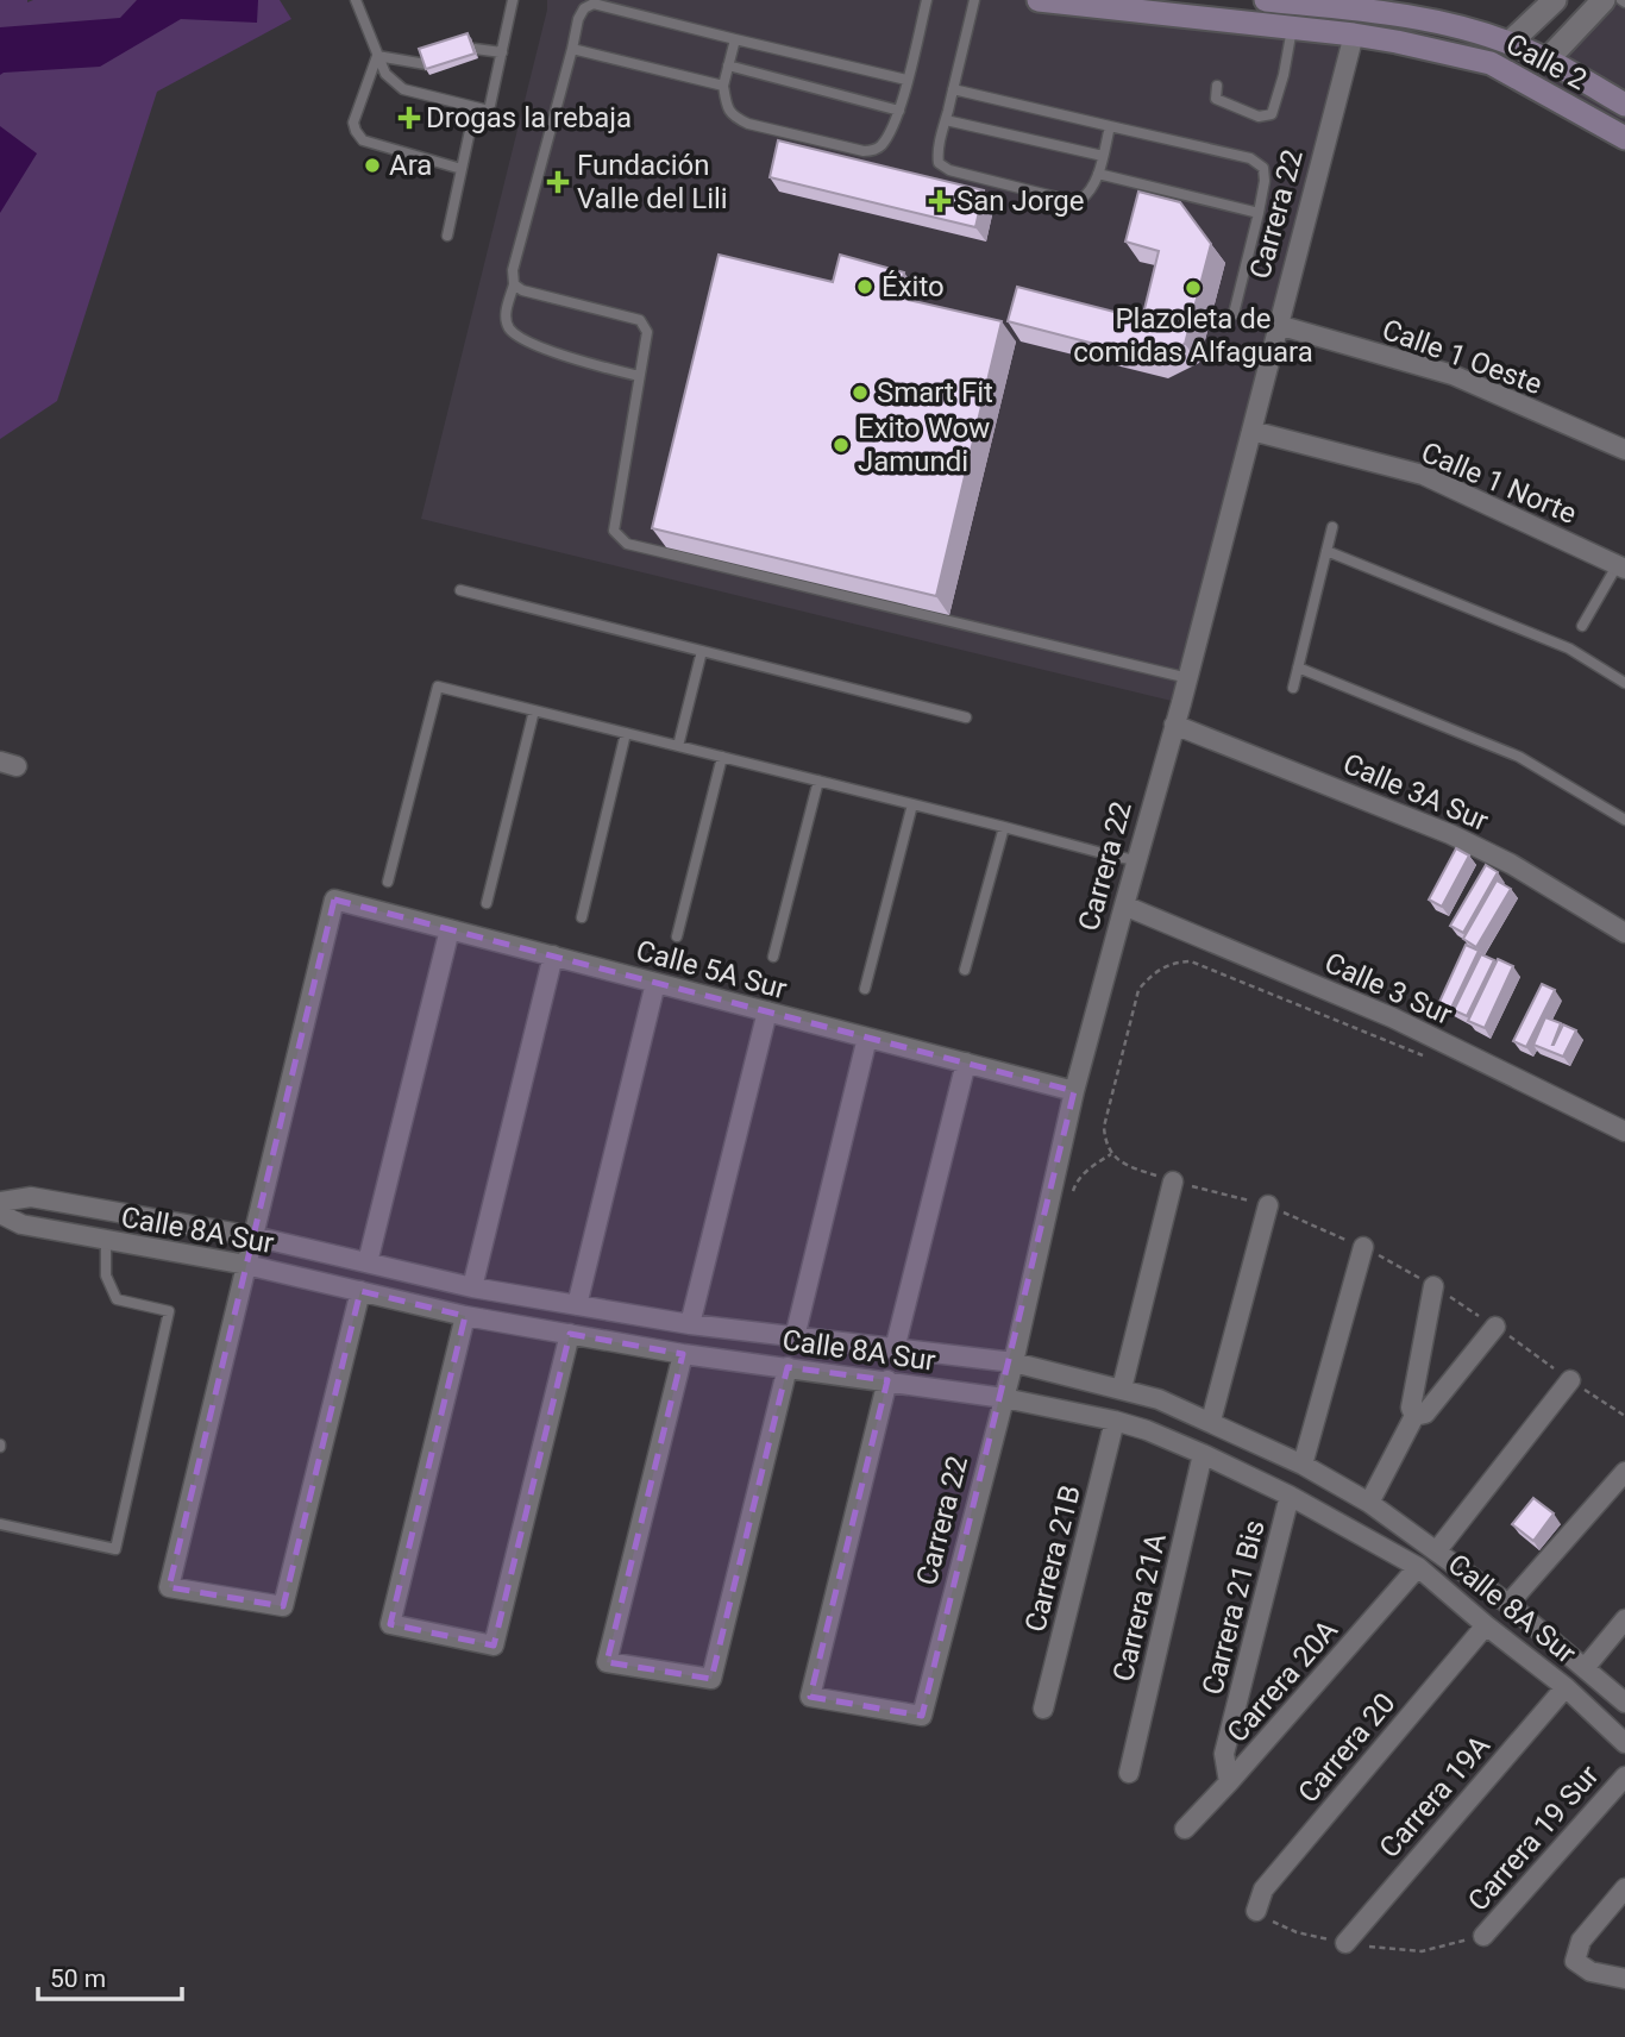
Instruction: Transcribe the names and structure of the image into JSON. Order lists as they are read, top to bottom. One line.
{"streets":{"main road":["Calle 2"],"street":["Carrera 22","Calle 1 Oeste","Calle 1 Norte","Calle 3A Sur","Calle 5A Sur","Calle 3 Sur","Calle 8A Sur","Carrera 21B","Carrera 21A","Carrera 21 Bis","Carrera 20A","Carrera 20","Carrera 19A","Carrera 19 Sur"]},"crossings":[["Calle 2","Carrera 22"],["Carrera 22","Calle 1 Oeste"],["Carrera 22","Calle 1 Norte"],["Carrera 22","Calle 3A Sur"],["Carrera 22","Calle 5A Sur"],["Carrera 22","Calle 3 Sur"],["Carrera 22","Calle 8A Sur"],["Calle 5A Sur","Calle 8A Sur"],["Calle 8A Sur","Carrera 21B"],["Calle 8A Sur","Carrera 21A"],["Calle 8A Sur","Carrera 21 Bis"],["Calle 8A Sur","Carrera 20A"],["Calle 8A Sur","Carrera 20"],["Calle 8A Sur","Carrera 19A"],["Carrera 21 Bis","Carrera 20A"]],"places":{"health":["Drogas la rebaja","Fundación Valle del Lili","San Jorge"],"other":["Ara","Éxito","Plazoleta de comidas Alfaguara","Smart Fit","Exito Wow Jamundi"]},"scale_bar":"50 m"}
